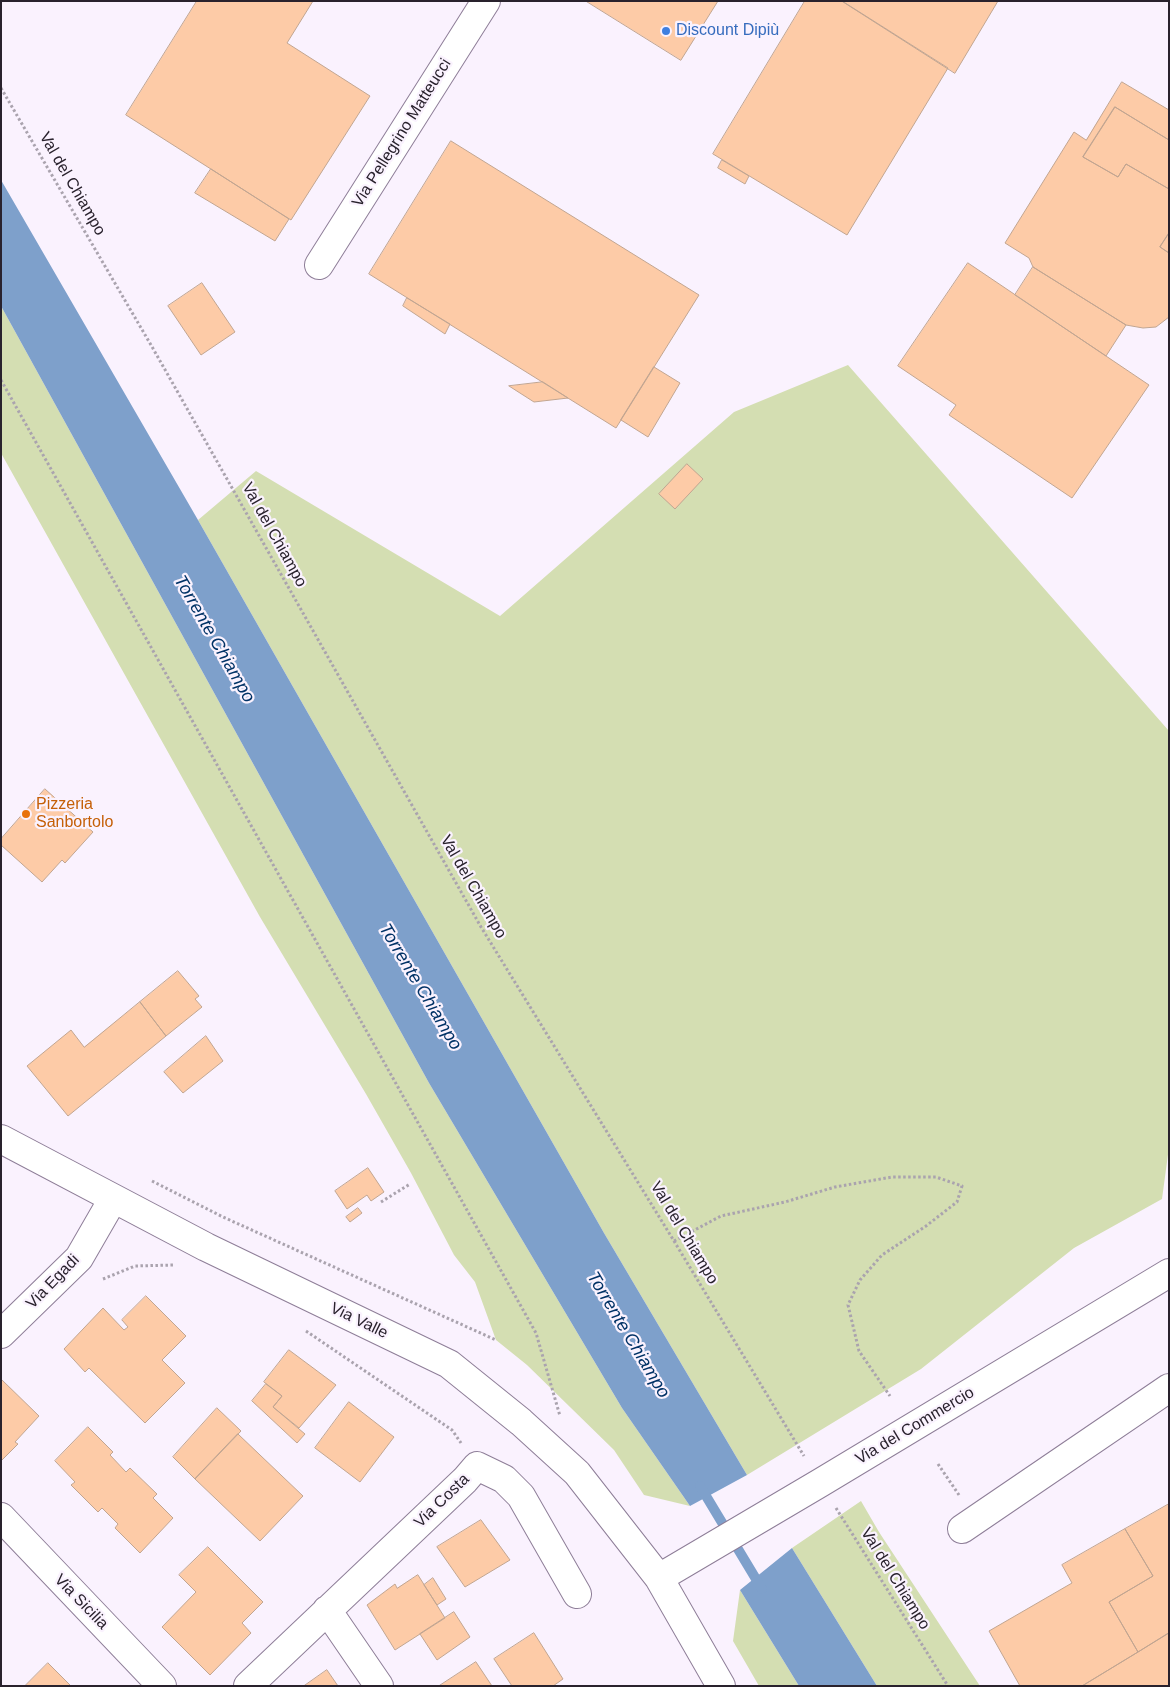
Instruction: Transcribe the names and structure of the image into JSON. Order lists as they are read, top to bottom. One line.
{"streets":{"street":["Via Pellegrino Matteucci","Via Egadi","Via Valle","Via del Commercio","Via Costa","Via Sicilia"],"path":["Val del Chiampo"]},"crossings":[["Val del Chiampo","Via del Commercio"],["Via Egadi","Via Valle"],["Via Valle","Via del Commercio"]],"water":["Torrente Chiampo"],"places":["Discount Dipiù","Pizzeria Sanbortolo"]}
